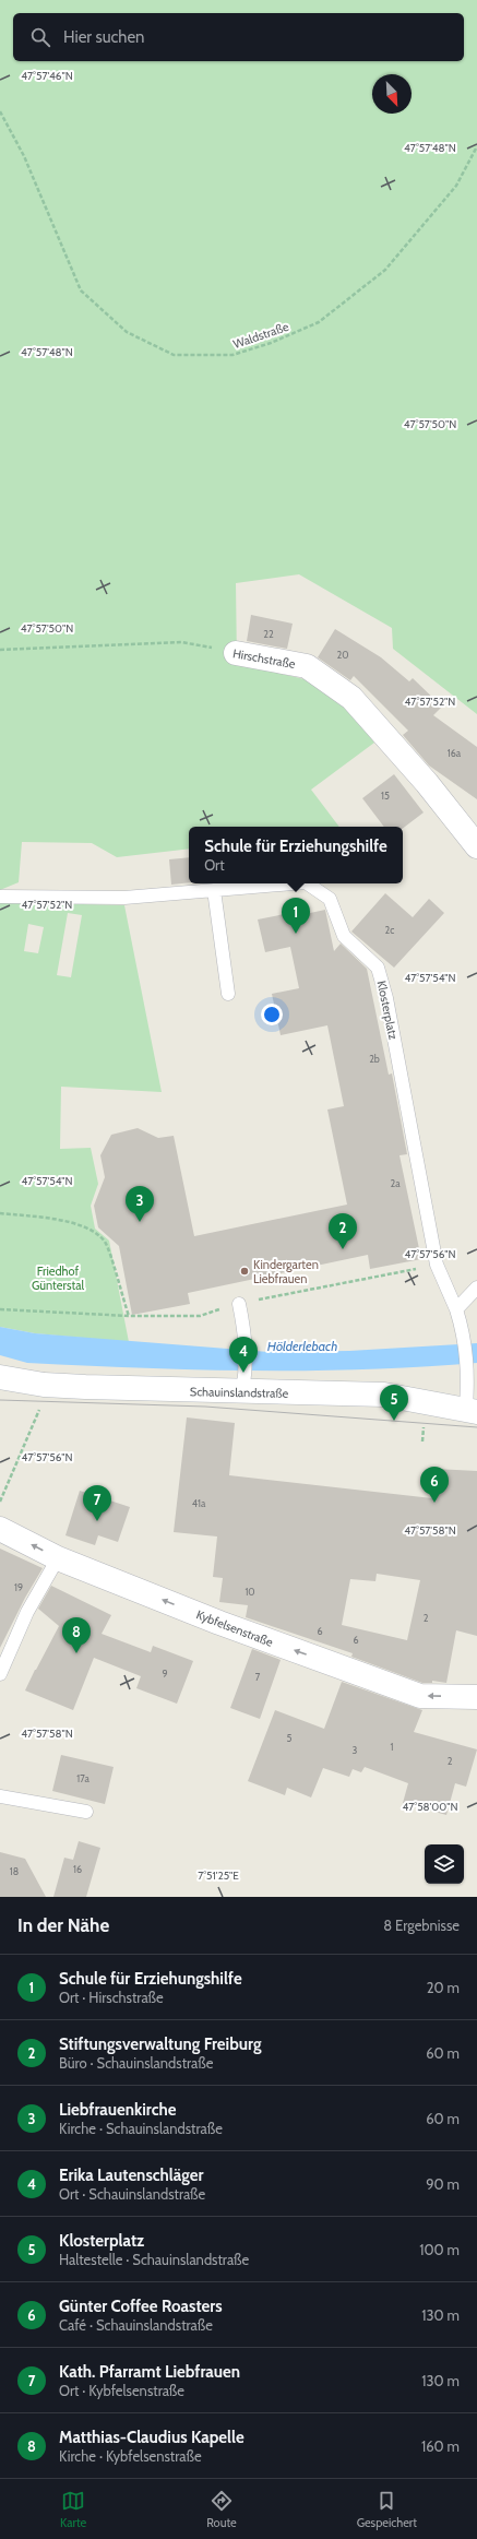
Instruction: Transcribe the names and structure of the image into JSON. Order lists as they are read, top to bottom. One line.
{"streets":{"street":["Hirschstraße","Schauinslandstraße","Kybfelsenstraße"],"lane":["Klosterplatz"],"path":["Waldstraße"]},"crossings":[["Klosterplatz","Schauinslandstraße"]],"one_way":["Kybfelsenstraße"],"water":["Hölderlebach"],"parks":["Friedhof Günterstal"],"places":["Kindergarten Liebfrauen"],"house_numbers":["22","20","16a","15","2c","2b","2a","41a","19","10","2","6","6","9","7","5","1","3","2","17a","16","18"],"north":"bottom right","page":{"search":"Hier suchen","popup":["Schule für Erziehungshilfe","Ort"],"pins":["1","3","2","4","5","6","7","8"],"heading":["In der Nähe","8 Ergebnisse"],"list":[{"mark":"1","name":"Schule für Erziehungshilfe","note":"Ort · Hirschstraße","value":"20 m"},{"mark":"2","name":"Stiftungsverwaltung Freiburg","note":"Büro · Schauinslandstraße","value":"60 m"},{"mark":"3","name":"Liebfrauenkirche","note":"Kirche · Schauinslandstraße","value":"60 m"},{"mark":"4","name":"Erika Lautenschläger","note":"Ort · Schauinslandstraße","value":"90 m"},{"mark":"5","name":"Klosterplatz","note":"Haltestelle · Schauinslandstraße","value":"100 m"},{"mark":"6","name":"Günter Coffee Roasters","note":"Café · Schauinslandstraße","value":"130 m"},{"mark":"7","name":"Kath. Pfarramt Liebfrauen","note":"Ort · Kybfelsenstraße","value":"130 m"},{"mark":"8","name":"Matthias-Claudius Kapelle","note":"Kirche · Kybfelsenstraße","value":"160 m"}],"nav":["Karte","Route","Gespeichert"]},"coordinates":["47°57'46\"N","47°57'48\"N","47°57'50\"N","47°57'52\"N","47°57'54\"N","47°57'56\"N","47°57'58\"N","47°58'00\"N","7°51'25\"E"]}
